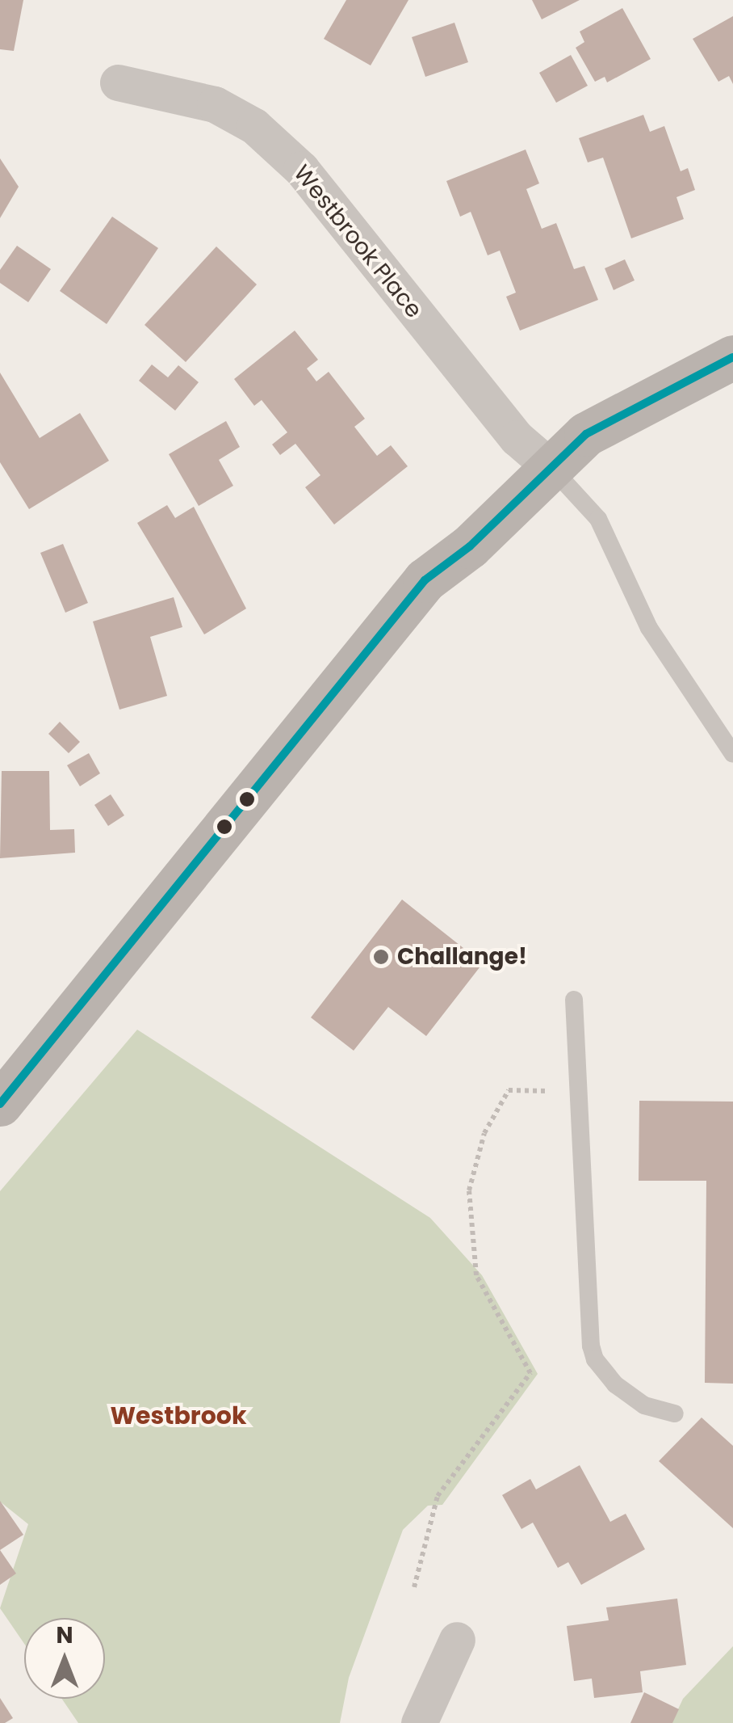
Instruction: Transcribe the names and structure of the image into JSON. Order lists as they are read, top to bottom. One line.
{"streets":{"street":["Westbrook Place"]},"districts":["Westbrook"],"places":["Challange!"],"north":"top"}
